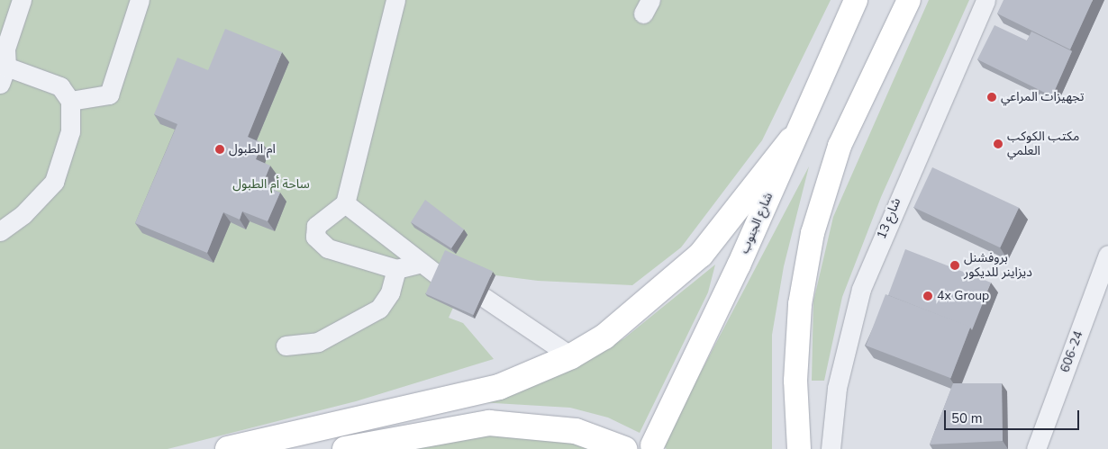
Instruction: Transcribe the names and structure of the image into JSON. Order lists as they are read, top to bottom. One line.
{"streets":{"main road":["شارع الجنوب"],"street":["شارع 13","606-24"]},"parks":["ساحة أم الطبول"],"places":["تجهيزات المراعي","مكتب الكوكب العلمي","ام الطبول","بروفشنل ديزاينر للديكور","4x Group"],"scale_bar":"50 m"}
